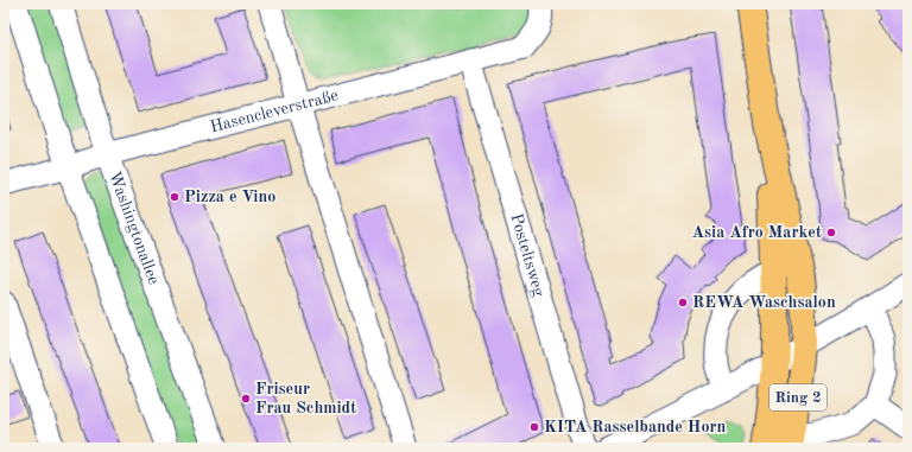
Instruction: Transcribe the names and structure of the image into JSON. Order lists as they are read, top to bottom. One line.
{"streets":{"main road":["Ring 2"],"street":["Hasencleverstraße","Washingtonallee","Posteltsweg"]},"crossings":[["Hasencleverstraße","Washingtonallee"],["Hasencleverstraße","Posteltsweg"]],"places":["Pizza e Vino","Asia Afro Market","REWA Waschsalon","Friseur Frau Schmidt","KITA Rasselbande Horn"]}
